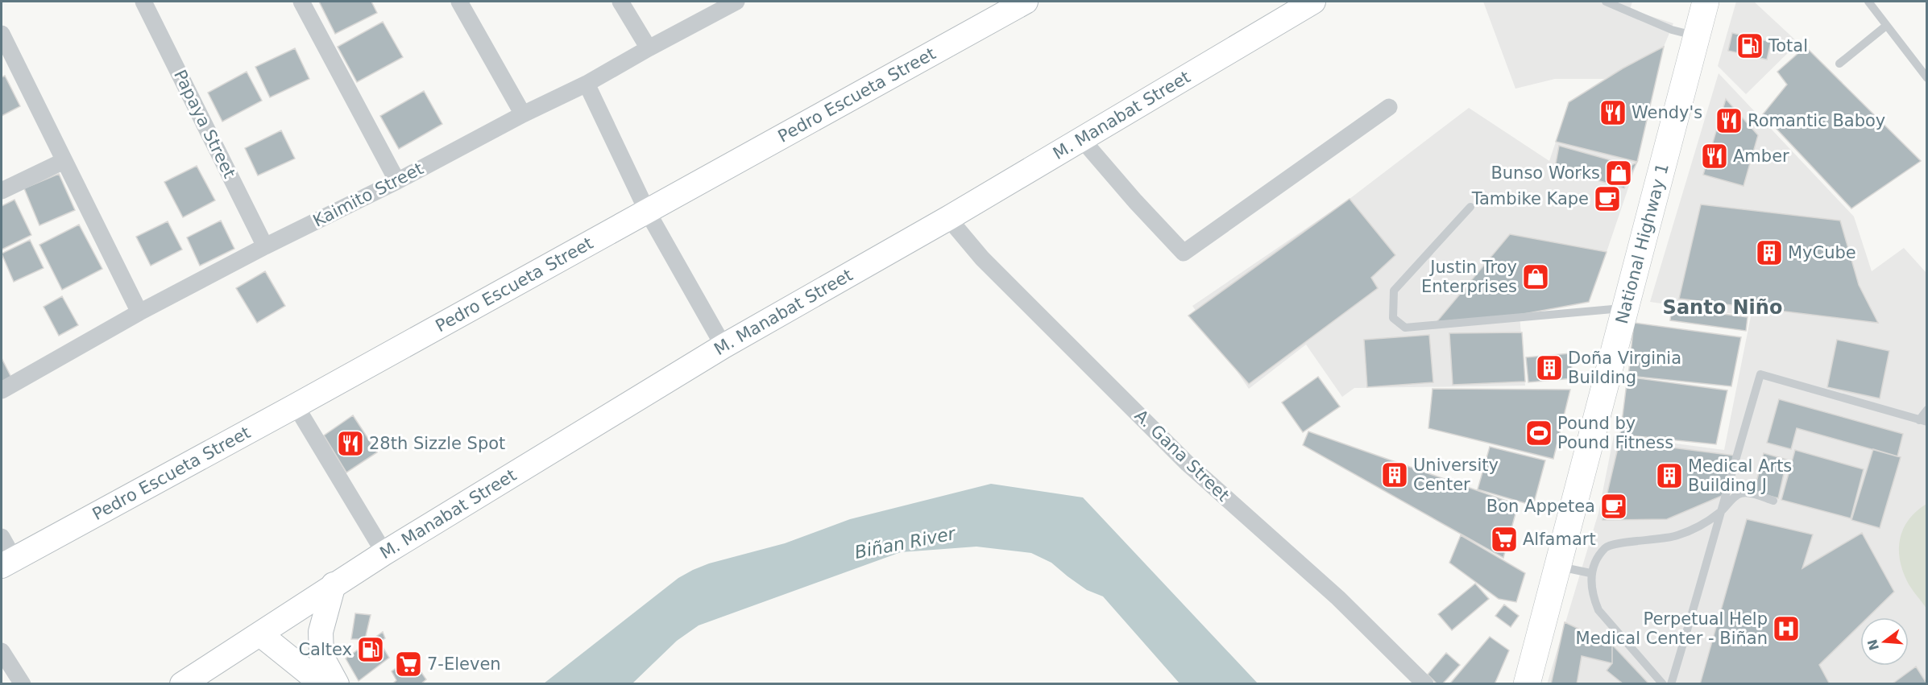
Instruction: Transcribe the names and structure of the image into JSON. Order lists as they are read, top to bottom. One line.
{"streets":{"highway":["National Highway 1"],"main road":["Pedro Escueta Street","M. Manabat Street"],"street":["Papaya Street","Kaimito Street","A. Gana Street"]},"crossings":[["M. Manabat Street","A. Gana Street"],["Papaya Street","Kaimito Street"]],"districts":["Santo Niño"],"water":["Biñan River"],"places":{"fuel station":["Total","Caltex"],"restaurant":["Wendy's","Romantic Baboy","Amber","28th Sizzle Spot"],"shop":["Bunso Works","Justin Troy Enterprises"],"cafe":["Tambike Kape","Bon Appetea"],"building":["MyCube","Doña Virginia Building","University Center","Medical Arts Building J"],"sports":["Pound by Pound Fitness"],"supermarket":["Alfamart","7-Eleven"],"hospital":["Perpetual Help Medical Center - Biñan"]},"north":"left"}
